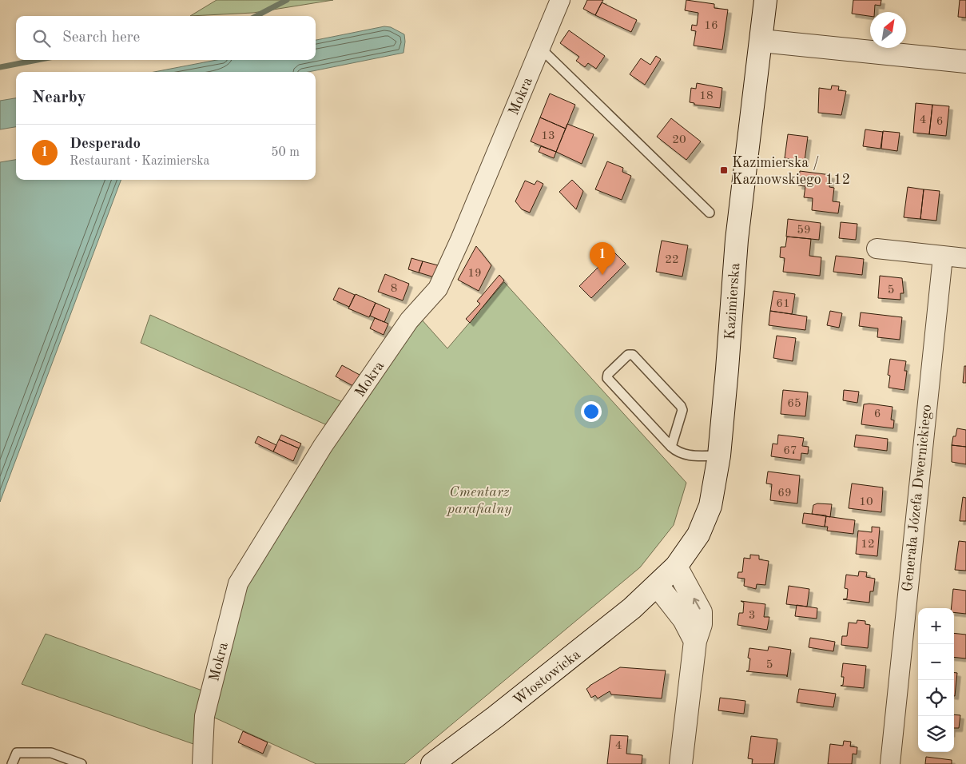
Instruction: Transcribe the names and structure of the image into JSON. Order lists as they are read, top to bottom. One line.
{"streets":{"main road":["Kazimierska","Włostowicka"],"street":["Mokra","Generała Józefa Dwernickiego"]},"crossings":[["Kazimierska","Włostowicka"]],"parks":["Cmentarz parafialny"],"places":{"transit":["Kazimierska / Kaznowskiego 112"]},"house_numbers":["16","18","4","6","13","20","59","22","19","8","5","61","65","6","67","69","10","12","3","5","4"],"north":"top right","page":{"search":"Search here","heading":"Nearby","list":[{"mark":"1","name":"Desperado","note":"Restaurant · Kazimierska","value":"50 m"}],"pins":"1","map_buttons":["+","−"]}}
